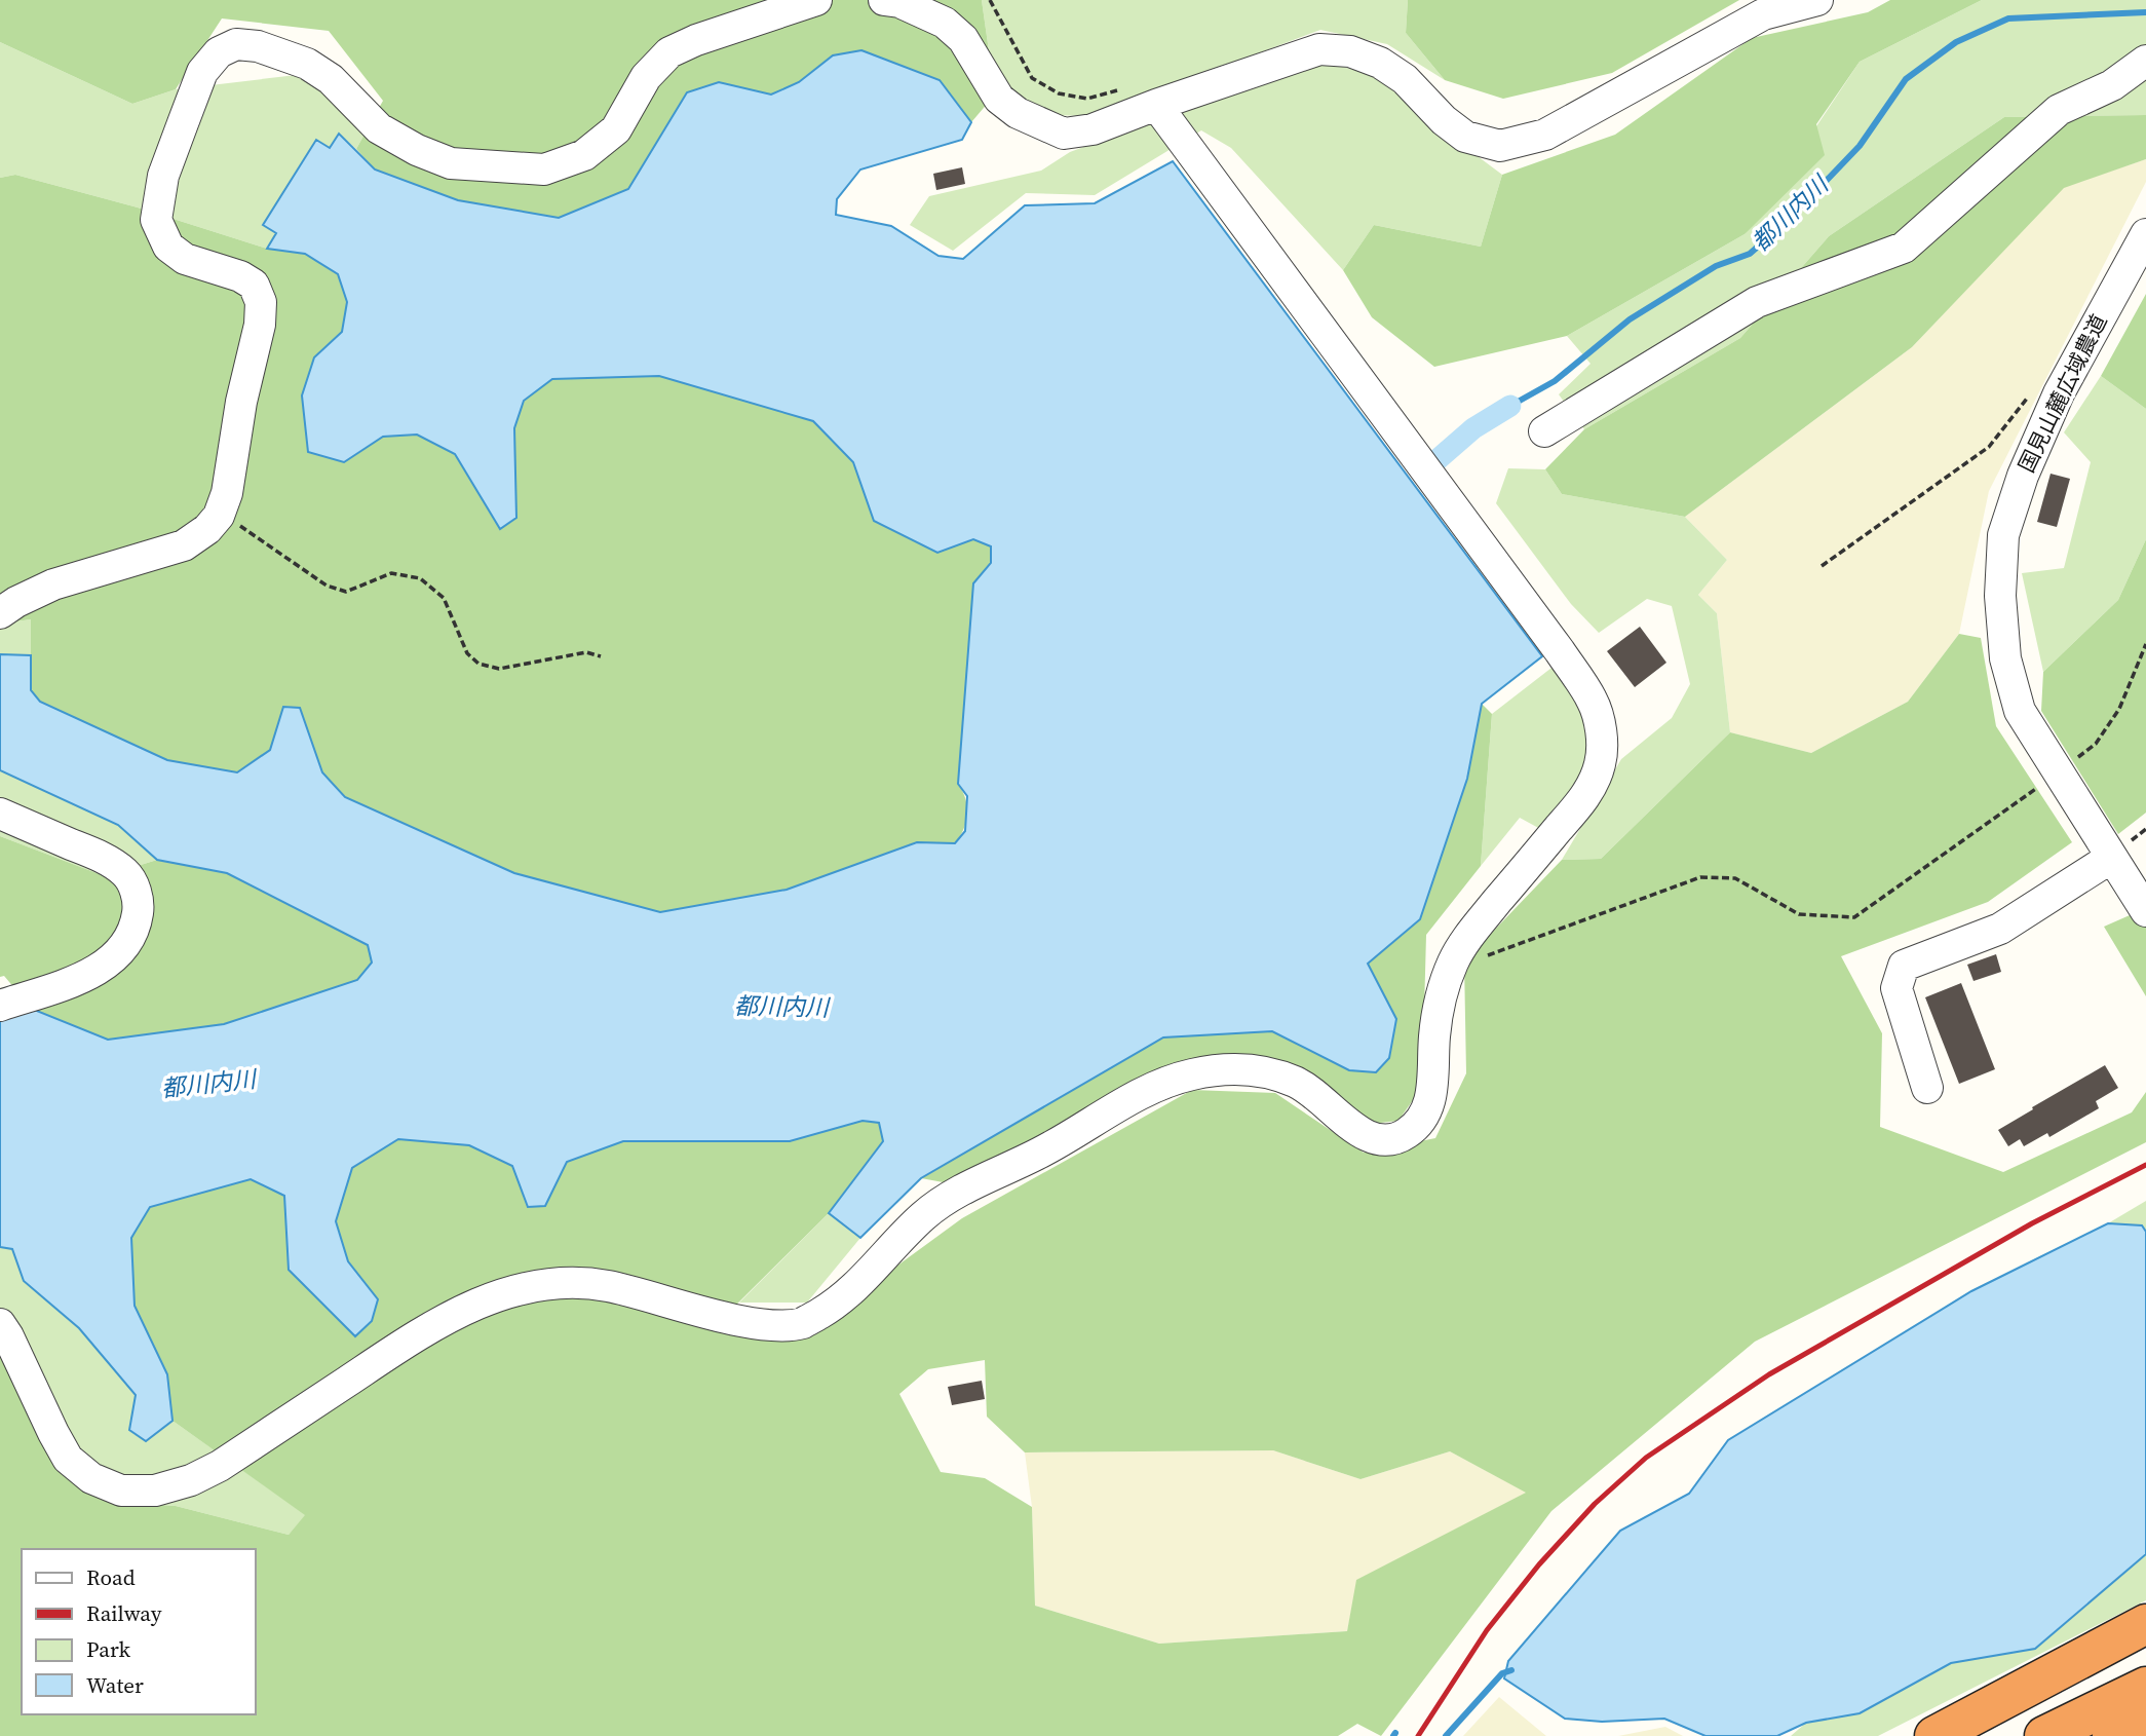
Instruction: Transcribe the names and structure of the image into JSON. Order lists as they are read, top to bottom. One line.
{"streets":{"street":["国見山麓広域農道"]},"water":["都川内川"],"legend":["Road","Railway","Park","Water"]}
